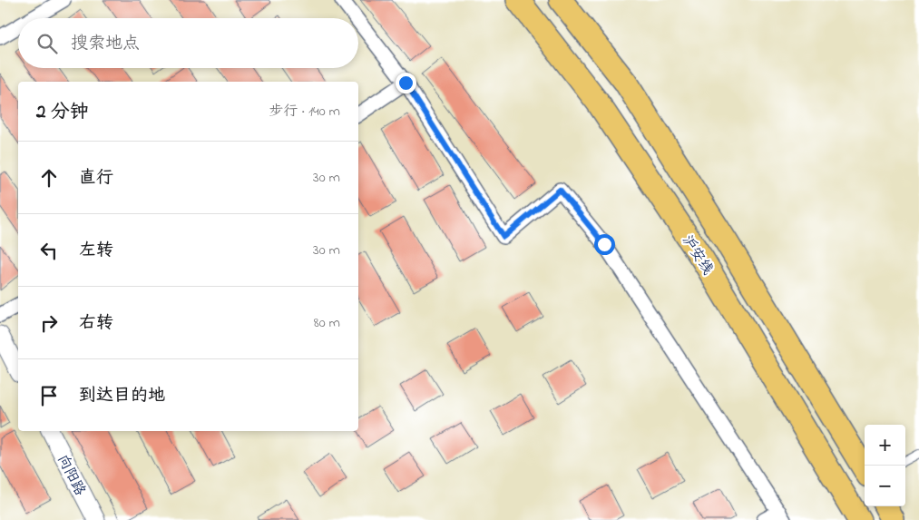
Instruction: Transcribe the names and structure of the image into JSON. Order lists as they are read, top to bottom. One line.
{"streets":{"highway":["沪安线"],"street":["向阳路"]},"page":{"search":"搜索地点","heading":["2 分钟","步行 · 140 m"],"list":[["直行","30 m"],["左转","30 m"],["右转","80 m"],"到达目的地"],"map_buttons":["+","−"]}}
